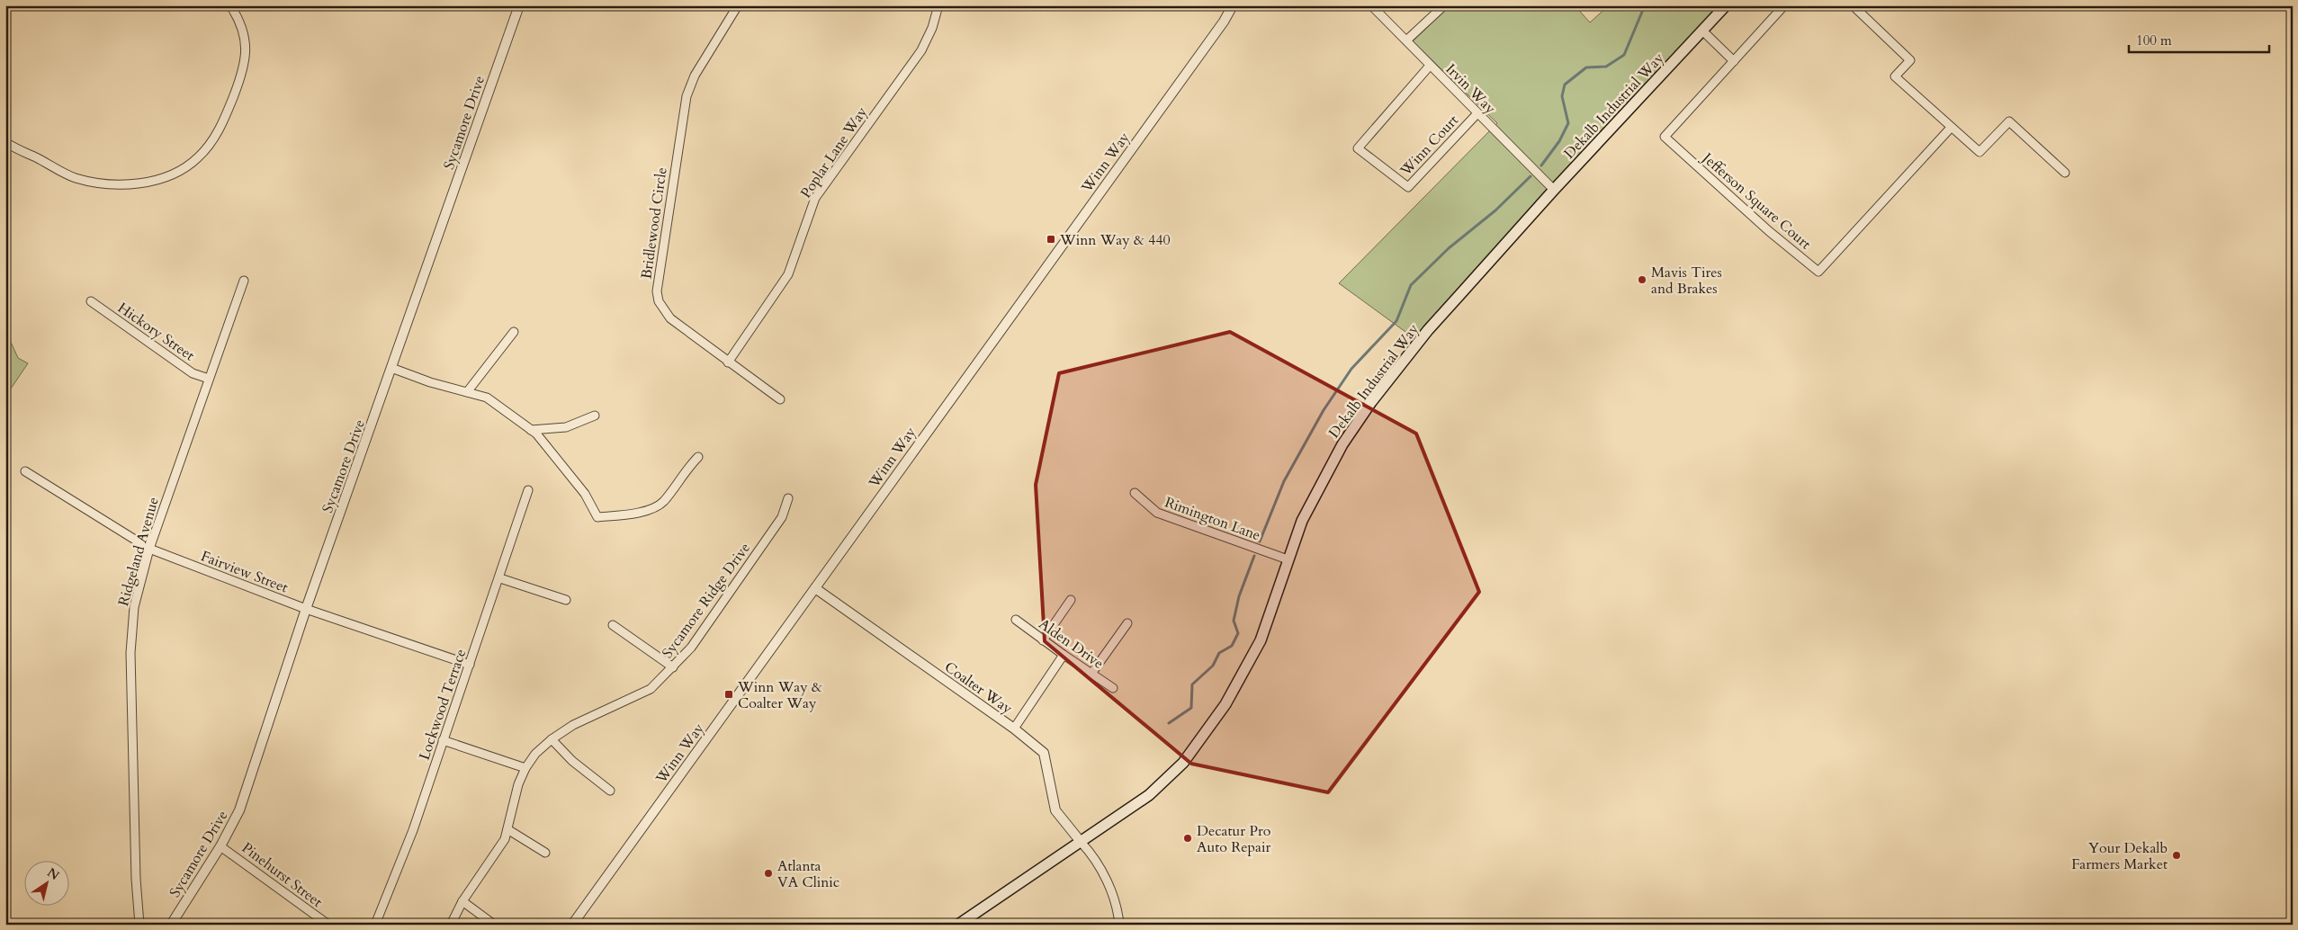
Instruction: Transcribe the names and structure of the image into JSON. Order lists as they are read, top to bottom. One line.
{"streets":{"main road":["Dekalb Industrial Way"],"street":["Irvin Way","Sycamore Drive","Winn Court","Poplar Lane Way","Winn Way","Jefferson Square Court","Bridlewood Circle","Hickory Street","Rimington Lane","Ridgeland Avenue","Fairview Street","Sycamore Ridge Drive","Alden Drive","Coalter Way","Lockwood Terrace","Pinehurst Street"]},"crossings":[["Irvin Way","Dekalb Industrial Way"],["Irvin Way","Winn Court"],["Dekalb Industrial Way","Rimington Lane"],["Dekalb Industrial Way","Coalter Way"],["Sycamore Drive","Fairview Street"],["Sycamore Drive","Pinehurst Street"],["Poplar Lane Way","Bridlewood Circle"],["Winn Way","Coalter Way"],["Hickory Street","Ridgeland Avenue"],["Ridgeland Avenue","Fairview Street"],["Fairview Street","Lockwood Terrace"]],"places":{"transit":["Winn Way & 440","Winn Way & Coalter Way"],"other":["Mavis Tires and Brakes","Decatur Pro Auto Repair","Your Dekalb Farmers Market","Atlanta VA Clinic"]},"scale_bar":"100 m","north":"top right"}
